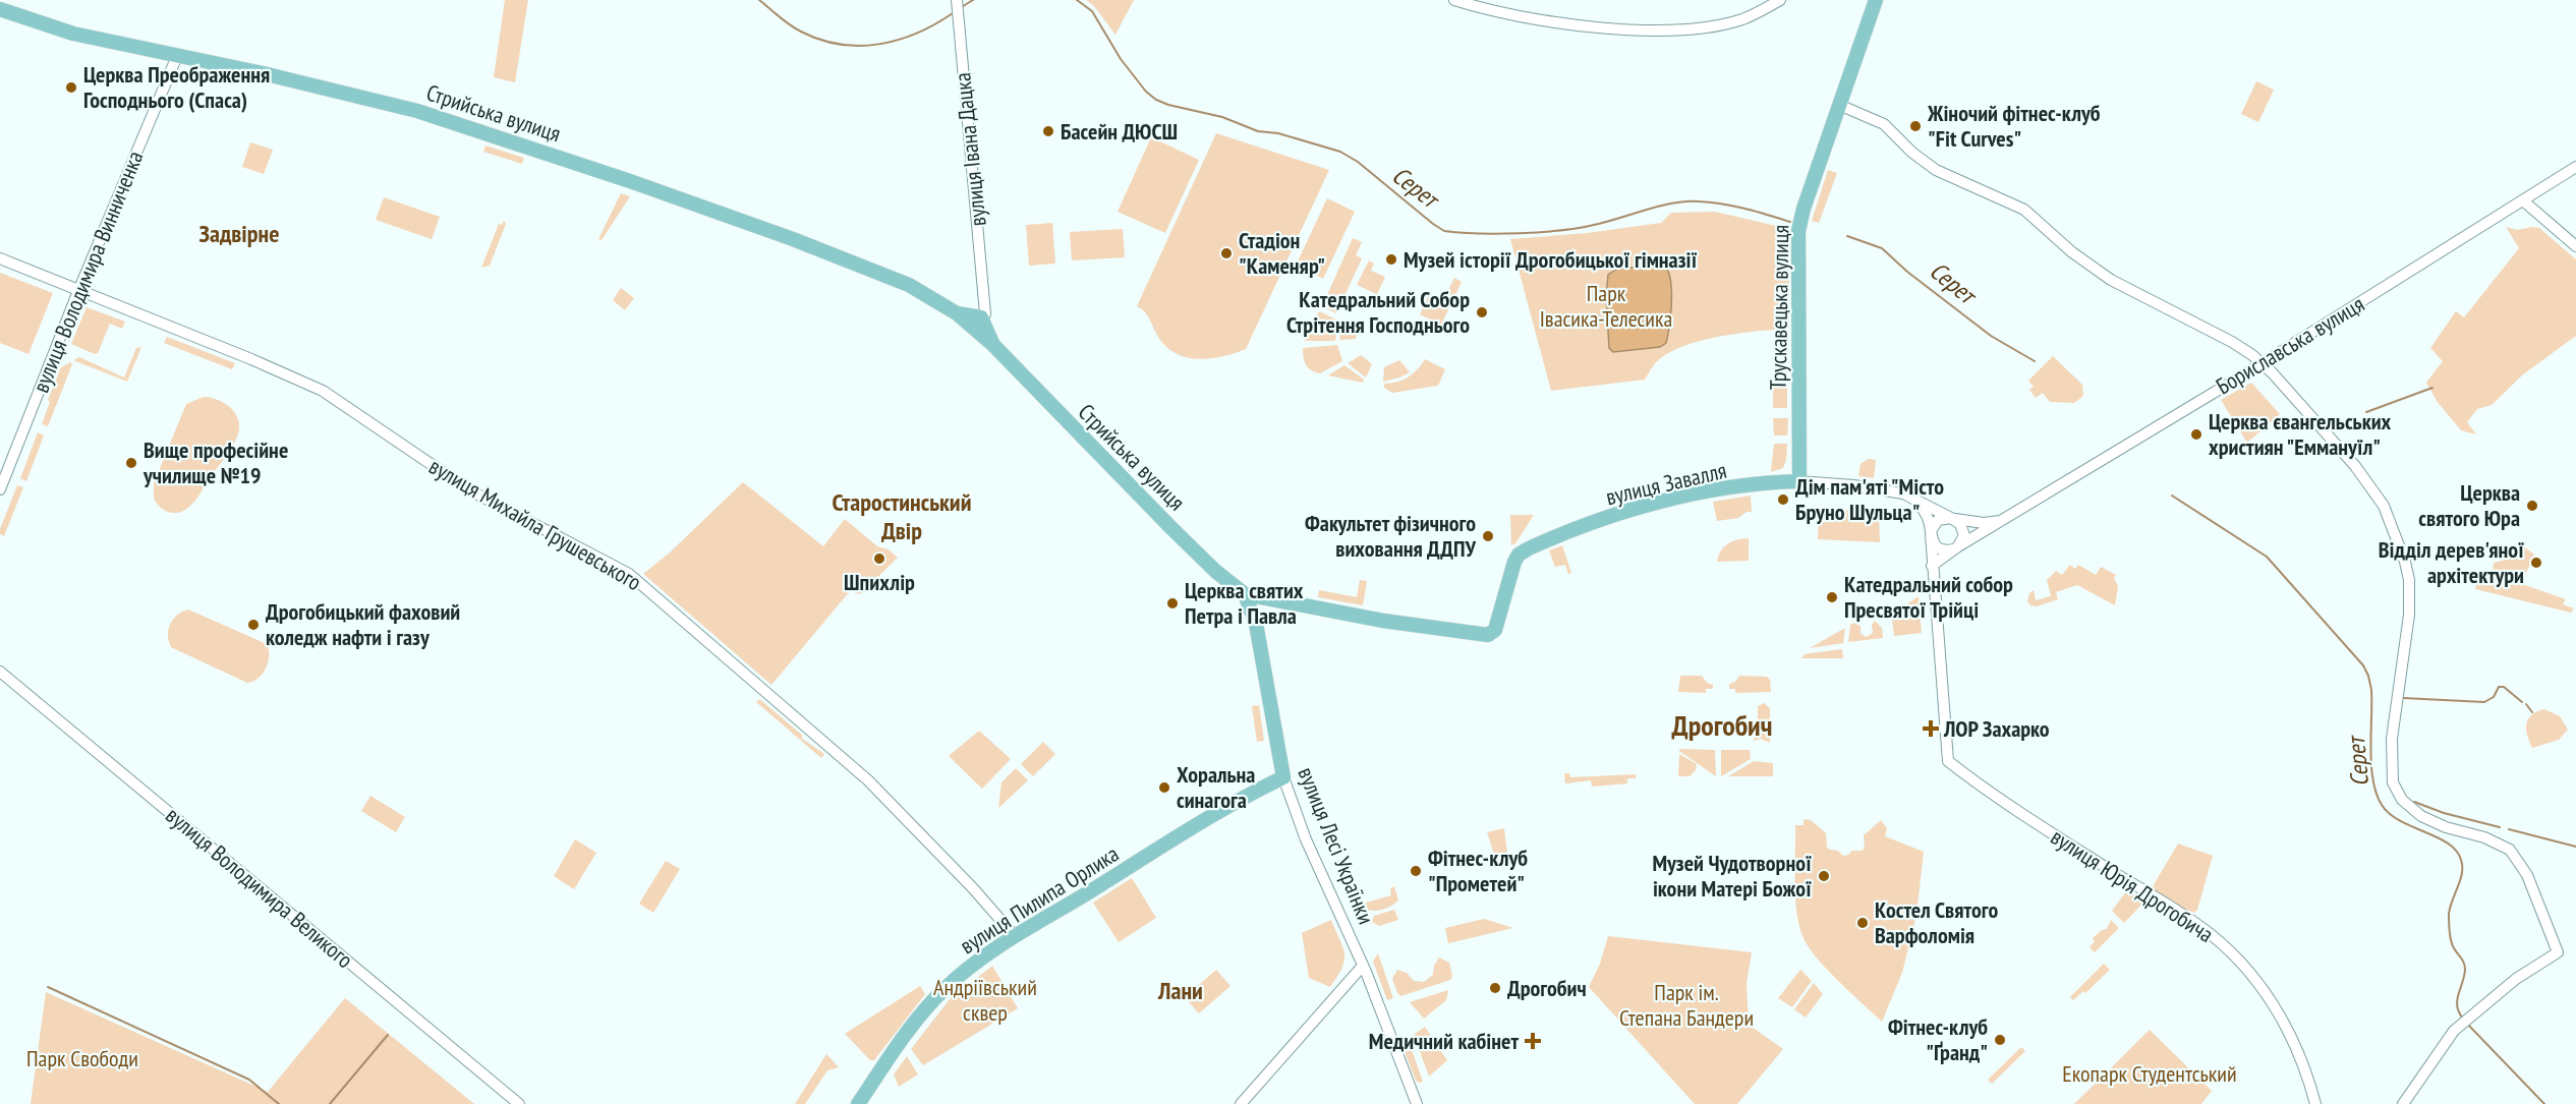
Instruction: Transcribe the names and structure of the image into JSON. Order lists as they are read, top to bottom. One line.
{"streets":{"main road":["Стрийська вулиця","Трускавецька вулиця","вулиця Завалля","вулиця Лесі Українки","вулиця Пилипа Орлика"],"street":["вулиця Івана Дацка","вулиця Володимира Винниченка","Бориславська вулиця","вулиця Михайла Грушевського","вулиця Юрія Дрогобича","вулиця Володимира Великого"]},"crossings":[["Стрийська вулиця","вулиця Івана Дацка"],["Стрийська вулиця","вулиця Володимира Винниченка"],["Стрийська вулиця","вулиця Завалля"],["Стрийська вулиця","вулиця Лесі Українки"],["вулиця Володимира Винниченка","вулиця Михайла Грушевського"],["Трускавецька вулиця","вулиця Завалля"],["Бориславська вулиця","вулиця Юрія Дрогобича"],["вулиця Завалля","вулиця Лесі Українки"],["вулиця Михайла Грушевського","вулиця Пилипа Орлика"],["вулиця Лесі Українки","вулиця Пилипа Орлика"]],"districts":["Задвірне","Старостинський Двір","Дрогобич","Лани"],"water":["Серет"],"parks":["Парк Івасика-Телесика","Андріївський сквер","Парк ім. Степана Бандери","Парк Свободи","Екопарк Студентський"],"places":{"other":["Церква Преображення Господнього (Спаса)","Жіночий фітнес-клуб \"Fit Curves\"","Басейн ДЮСШ","Стадіон \"Каменяр\"","Музей історії Дрогобицької гімназії","Катедральний Собор Стрітення Господнього","Церква євангельських християн \"Еммануїл\"","Вище професійне училище №19","Дім пам'яті \"Місто Бруно Шульца\"","Церква святого Юра","Факультет фізичного виховання ДДПУ","Шпихлір","Відділ дерев'яної архітектури","Катедральний собор Пресвятої Трійці","Церква святих Петра і Павла","Дрогобицький фаховий коледж нафти і газу","Хоральна синагога","Фітнес-клуб \"Прометей\"","Музей Чудотворної ікони Матері Божої","Костел Святого Варфоломія","Дрогобич","Фітнес-клуб \"Ґранд\""],"health":["ЛОР Захарко","Медичний кабінет"]}}
